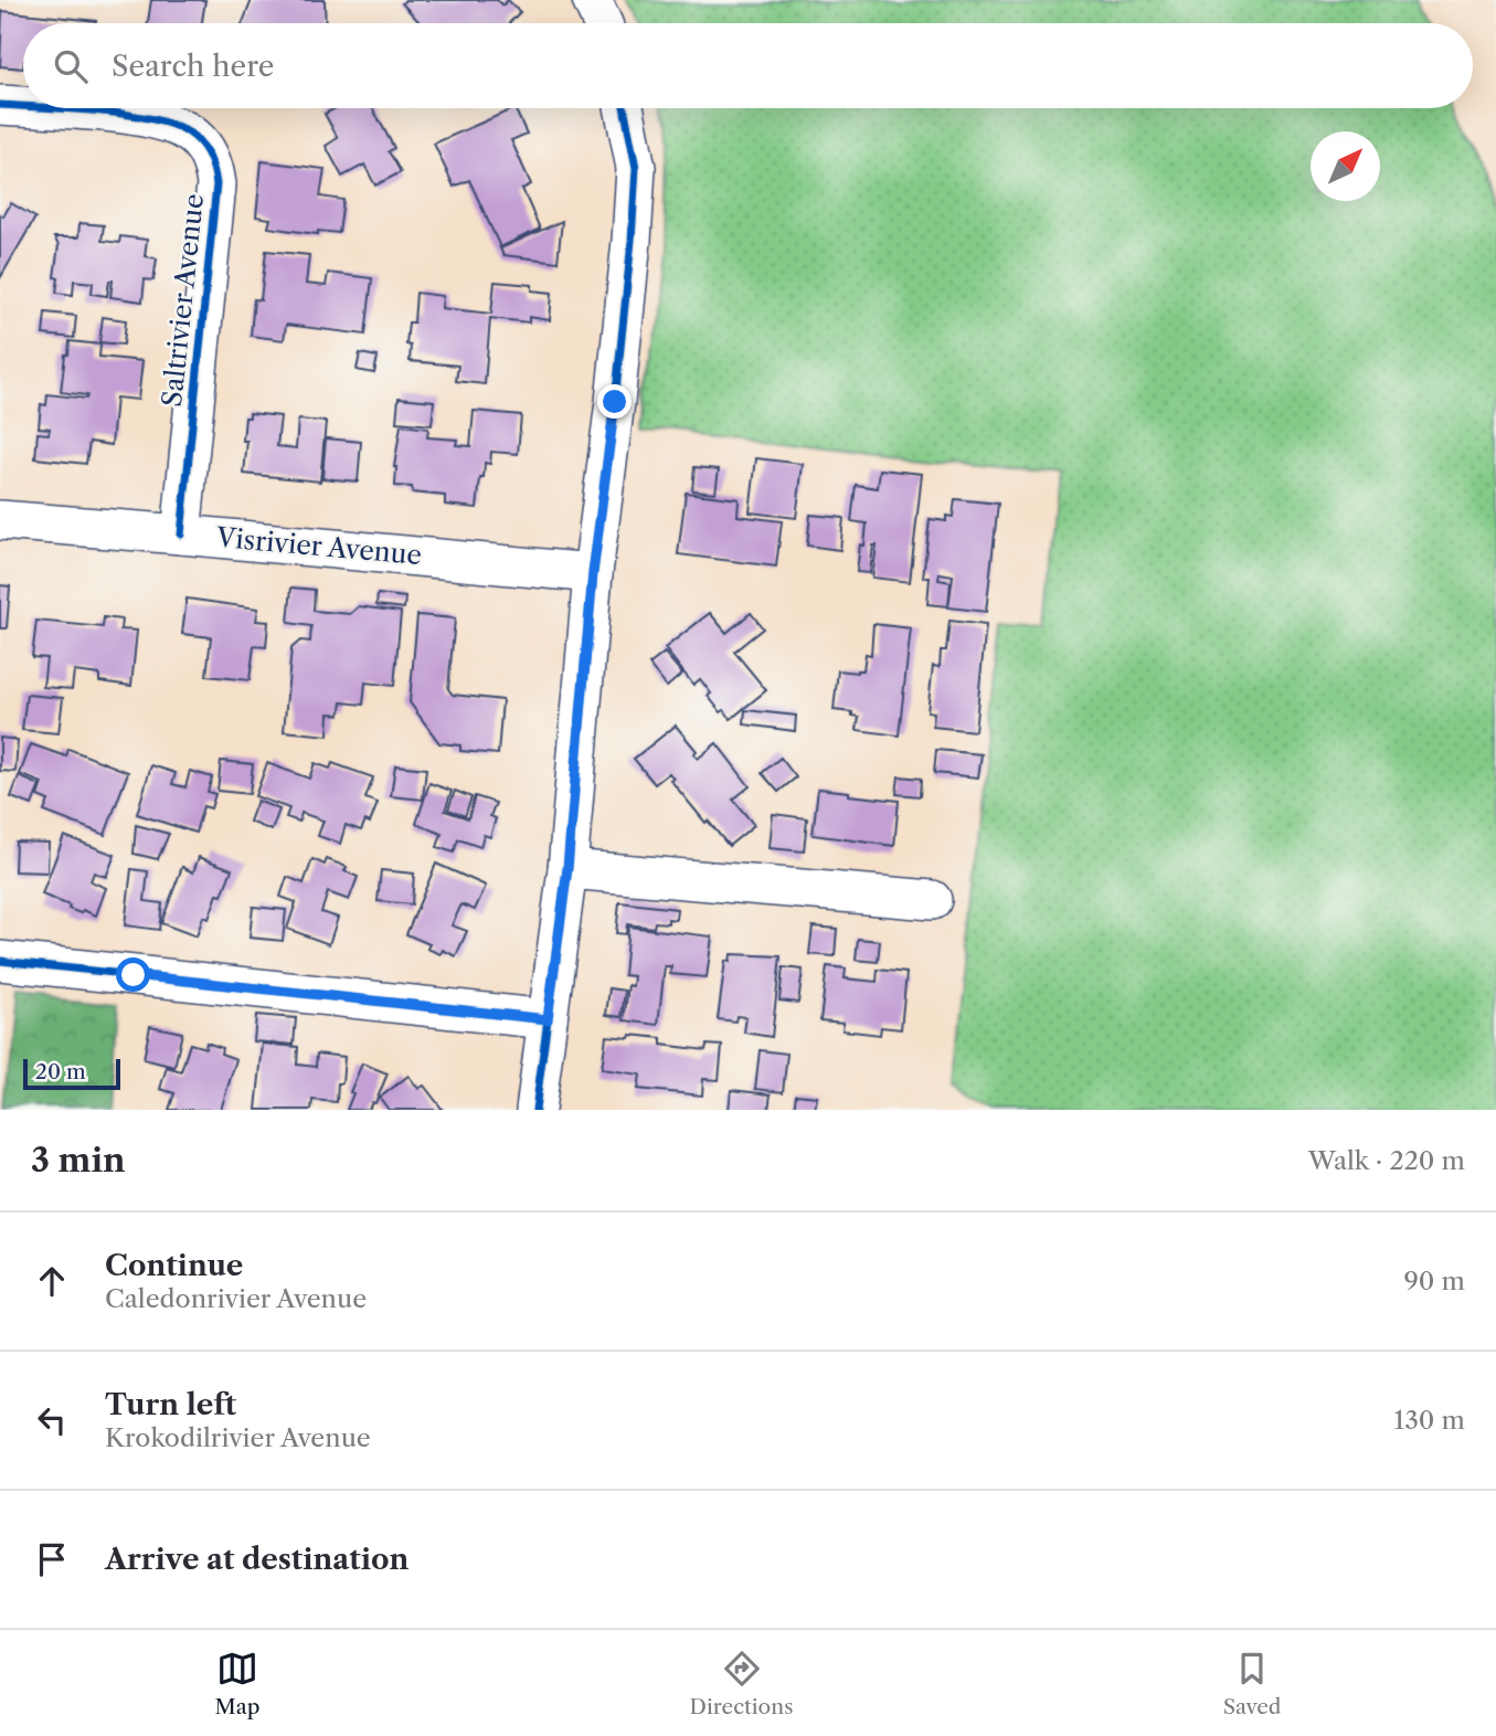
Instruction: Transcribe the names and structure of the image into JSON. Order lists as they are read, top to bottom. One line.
{"streets":{"street":["Saltrivier Avenue","Visrivier Avenue"]},"crossings":[["Saltrivier Avenue","Visrivier Avenue"]],"scale_bar":"20 m","north":"top right","page":{"search":"Search here","scale":"20 m","heading":["3 min","Walk · 220 m"],"list":[["Continue","Caledonrivier Avenue","90 m"],["Turn left","Krokodilrivier Avenue","130 m"],"Arrive at destination"],"nav":["Map","Directions","Saved"]}}
